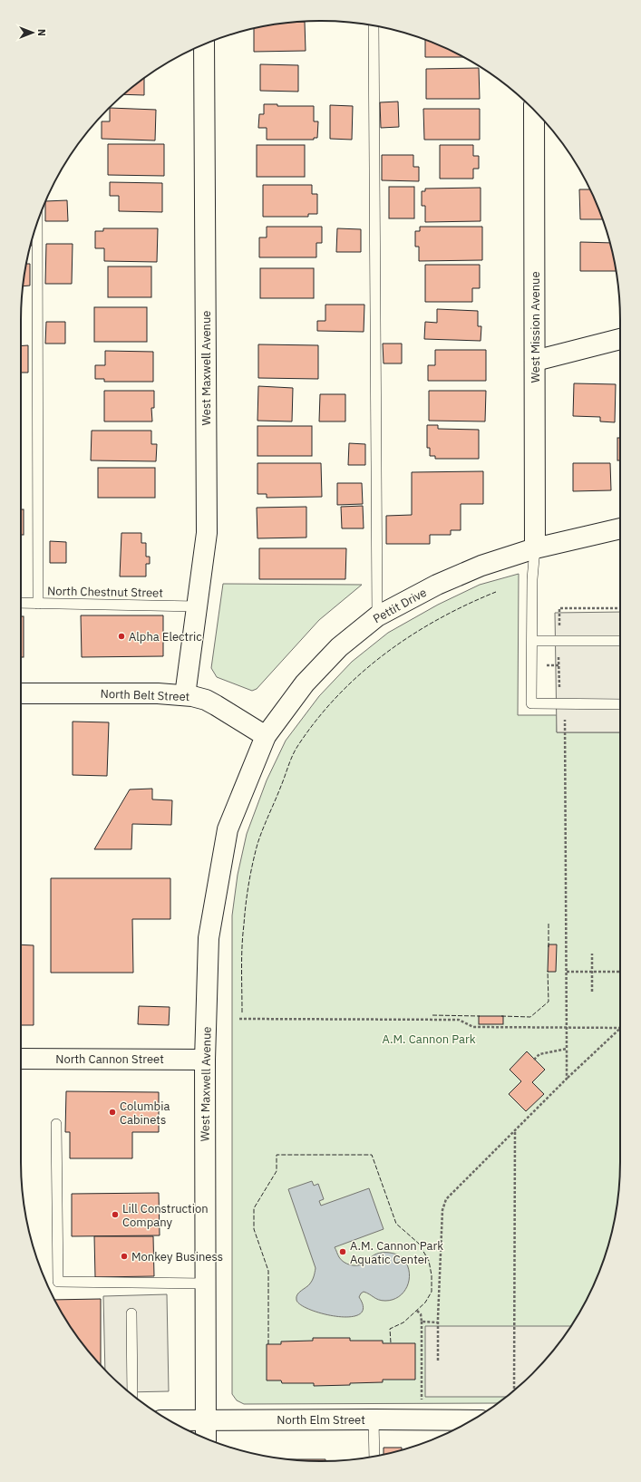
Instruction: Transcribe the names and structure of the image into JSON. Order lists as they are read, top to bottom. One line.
{"streets":{"street":["West Mission Avenue","West Maxwell Avenue","Pettit Drive","North Belt Street","North Cannon Street","North Elm Street"],"lane":["North Chestnut Street"]},"crossings":[["West Mission Avenue","Pettit Drive"],["West Maxwell Avenue","North Chestnut Street"],["West Maxwell Avenue","Pettit Drive"],["West Maxwell Avenue","North Belt Street"],["West Maxwell Avenue","North Cannon Street"],["West Maxwell Avenue","North Elm Street"],["Pettit Drive","North Belt Street"]],"parks":["A.M. Cannon Park"],"places":["Alpha Electric","Columbia Cabinets","Lill Construction Company","A.M. Cannon Park Aquatic Center","Monkey Business"],"north":"right"}
